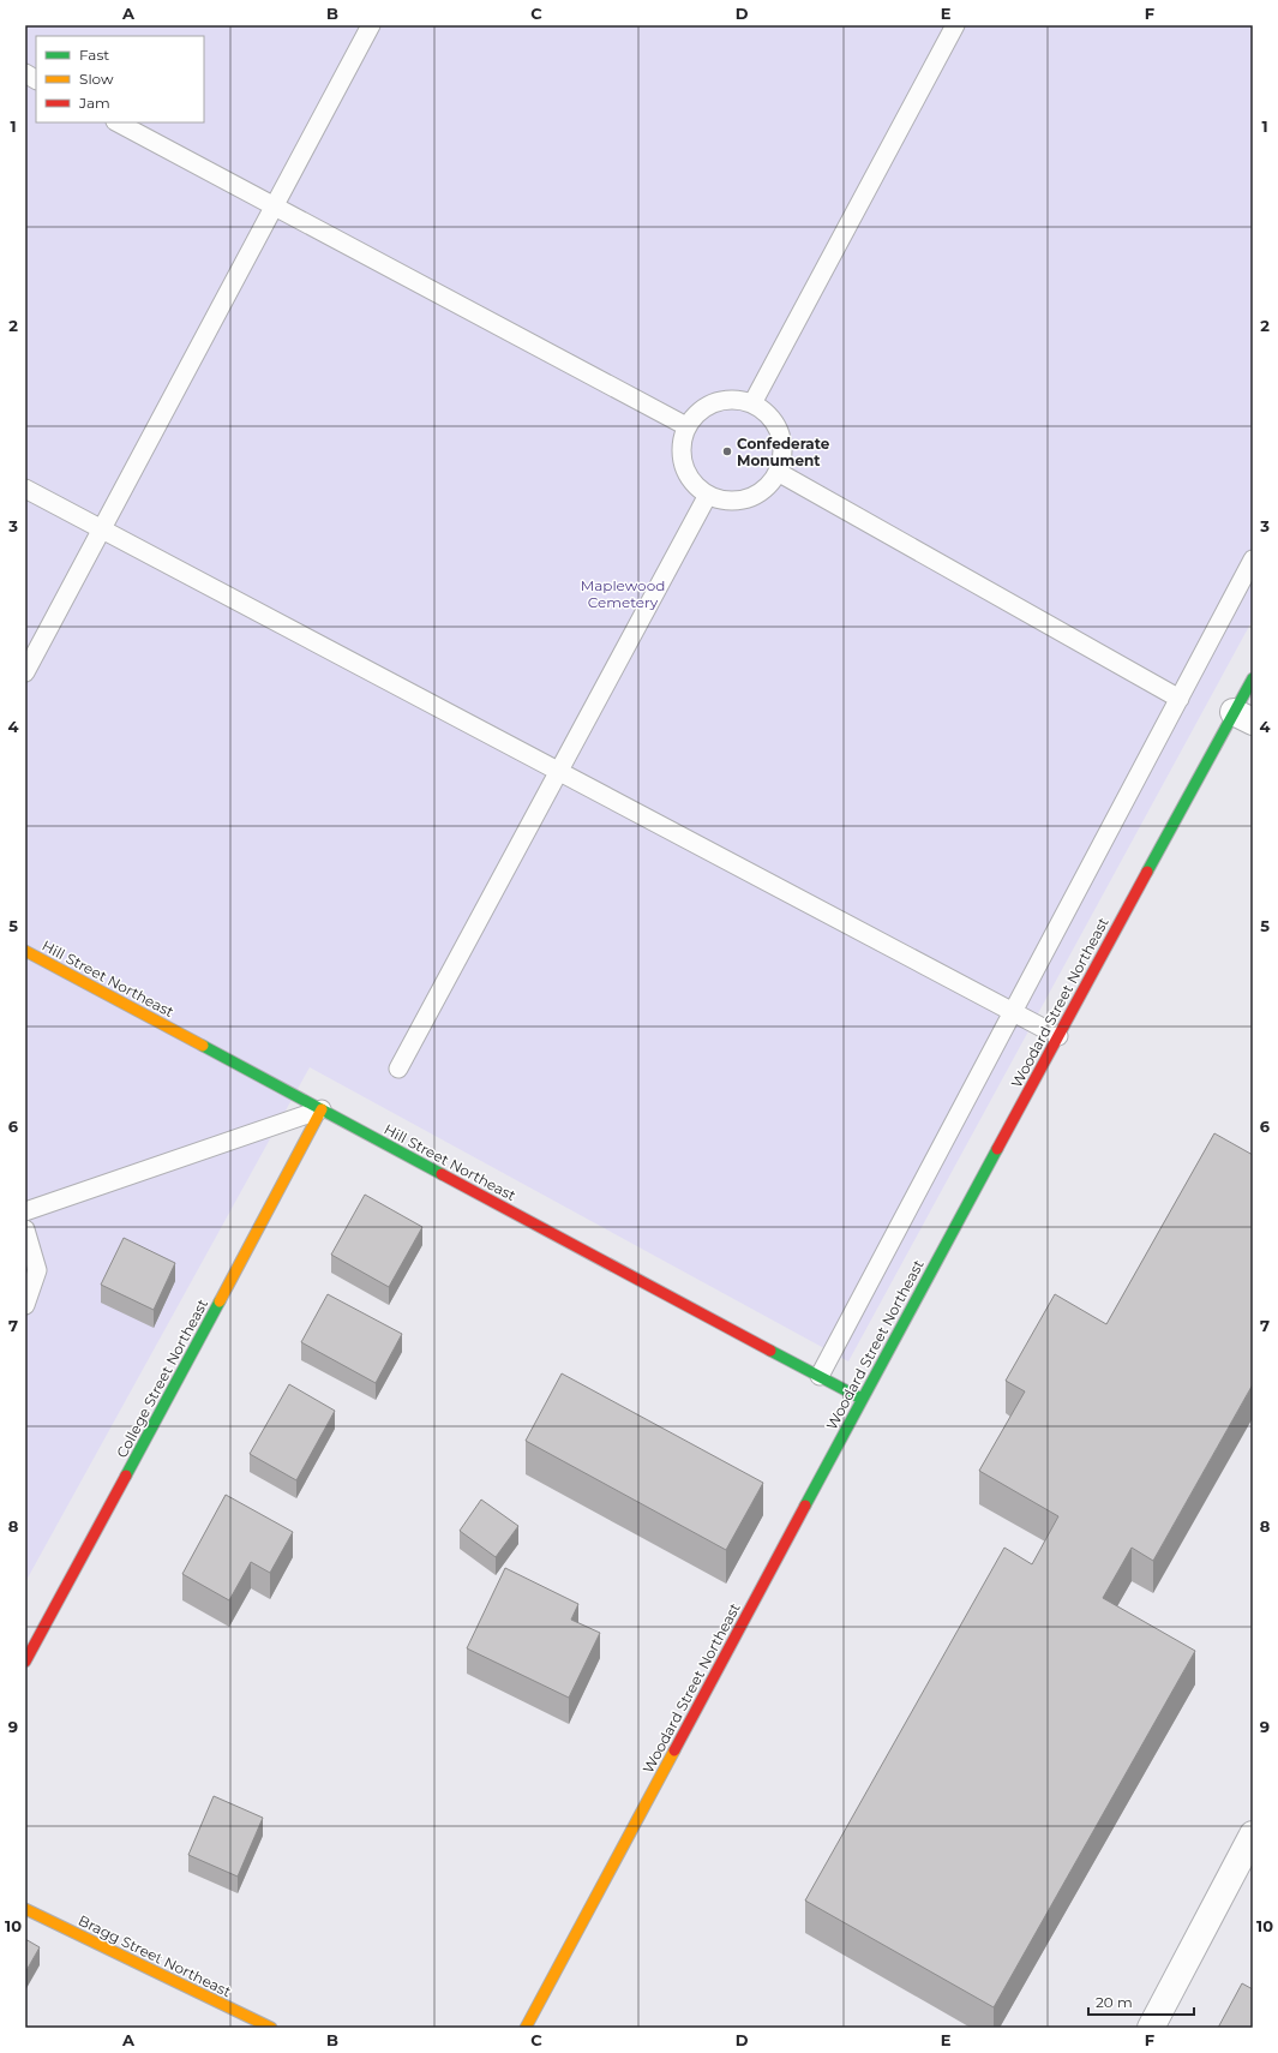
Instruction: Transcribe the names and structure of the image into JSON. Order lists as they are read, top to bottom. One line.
{"streets":{"street":["Hill Street Northeast","Woodard Street Northeast","College Street Northeast","Bragg Street Northeast"]},"crossings":[["Hill Street Northeast","Woodard Street Northeast"],["Hill Street Northeast","College Street Northeast"]],"parks":["Maplewood Cemetery"],"places":["Confederate Monument"],"legend":["Fast","Slow","Jam"],"scale_bar":"20 m","grid":{"columns":["A","B","C","D","E","F"],"rows":["1","2","3","4","5","6","7","8","9","10"]}}
